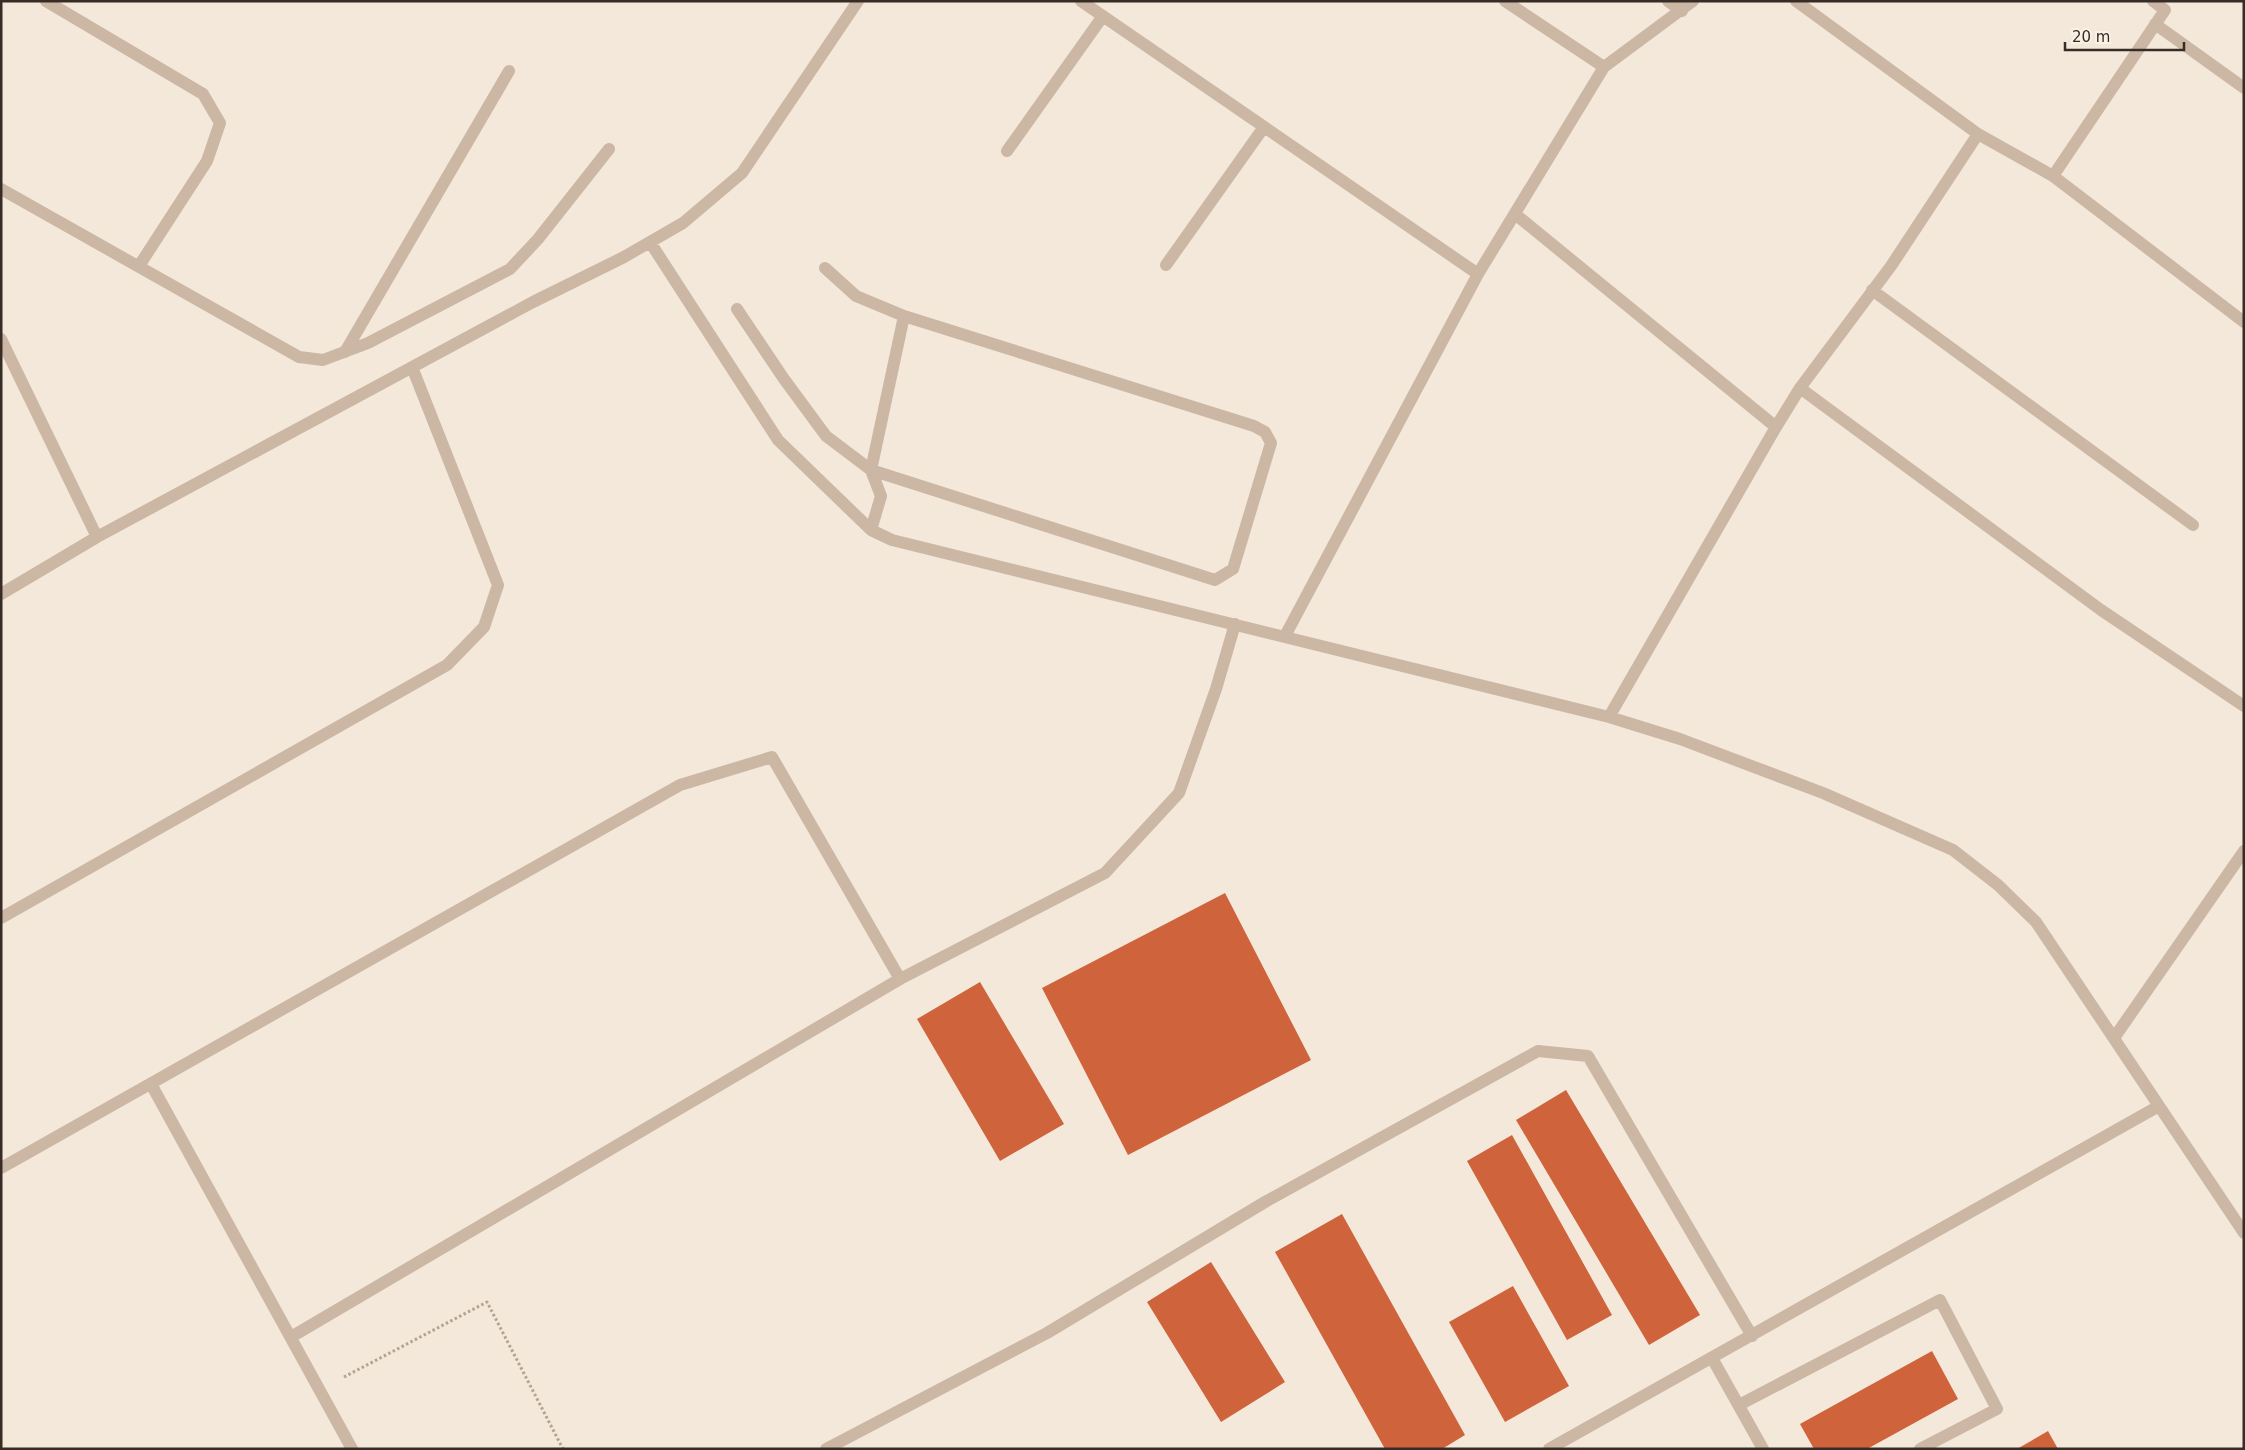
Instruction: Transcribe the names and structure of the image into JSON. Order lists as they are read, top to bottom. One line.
{"scale_bar":"20 m"}
